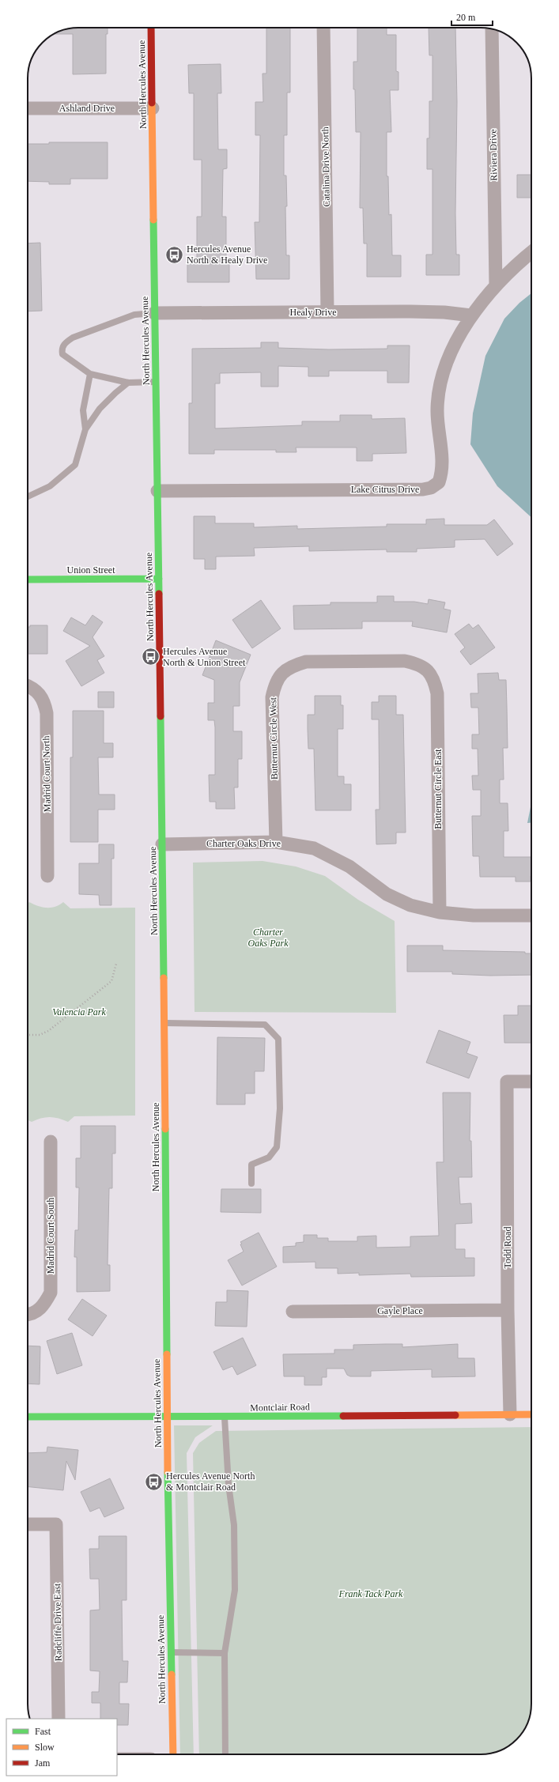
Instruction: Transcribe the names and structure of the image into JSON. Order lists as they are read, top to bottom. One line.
{"streets":{"street":["North Hercules Avenue","Ashland Drive","Riviera Drive","Catalina Drive North","Healy Drive","Lake Citrus Drive","Union Street","Butternut Circle West","Madrid Court North","Butternut Circle East","Charter Oaks Drive","Madrid Court South","Todd Road","Gayle Place","Montclair Road","Radcliffe Drive East"]},"crossings":[["North Hercules Avenue","Ashland Drive"],["North Hercules Avenue","Healy Drive"],["North Hercules Avenue","Lake Citrus Drive"],["North Hercules Avenue","Union Street"],["North Hercules Avenue","Charter Oaks Drive"],["North Hercules Avenue","Montclair Road"],["Riviera Drive","Lake Citrus Drive"],["Catalina Drive North","Healy Drive"],["Healy Drive","Lake Citrus Drive"],["Butternut Circle West","Butternut Circle East"],["Butternut Circle West","Charter Oaks Drive"],["Butternut Circle East","Charter Oaks Drive"],["Todd Road","Gayle Place"],["Todd Road","Montclair Road"]],"parks":["Charter Oaks Park","Valencia Park","Frank Tack Park"],"places":{"bus stop":["Hercules Avenue North & Healy Drive","Hercules Avenue North & Union Street","Hercules Avenue North & Montclair Road"]},"legend":["Fast","Slow","Jam"],"scale_bar":"20 m"}
